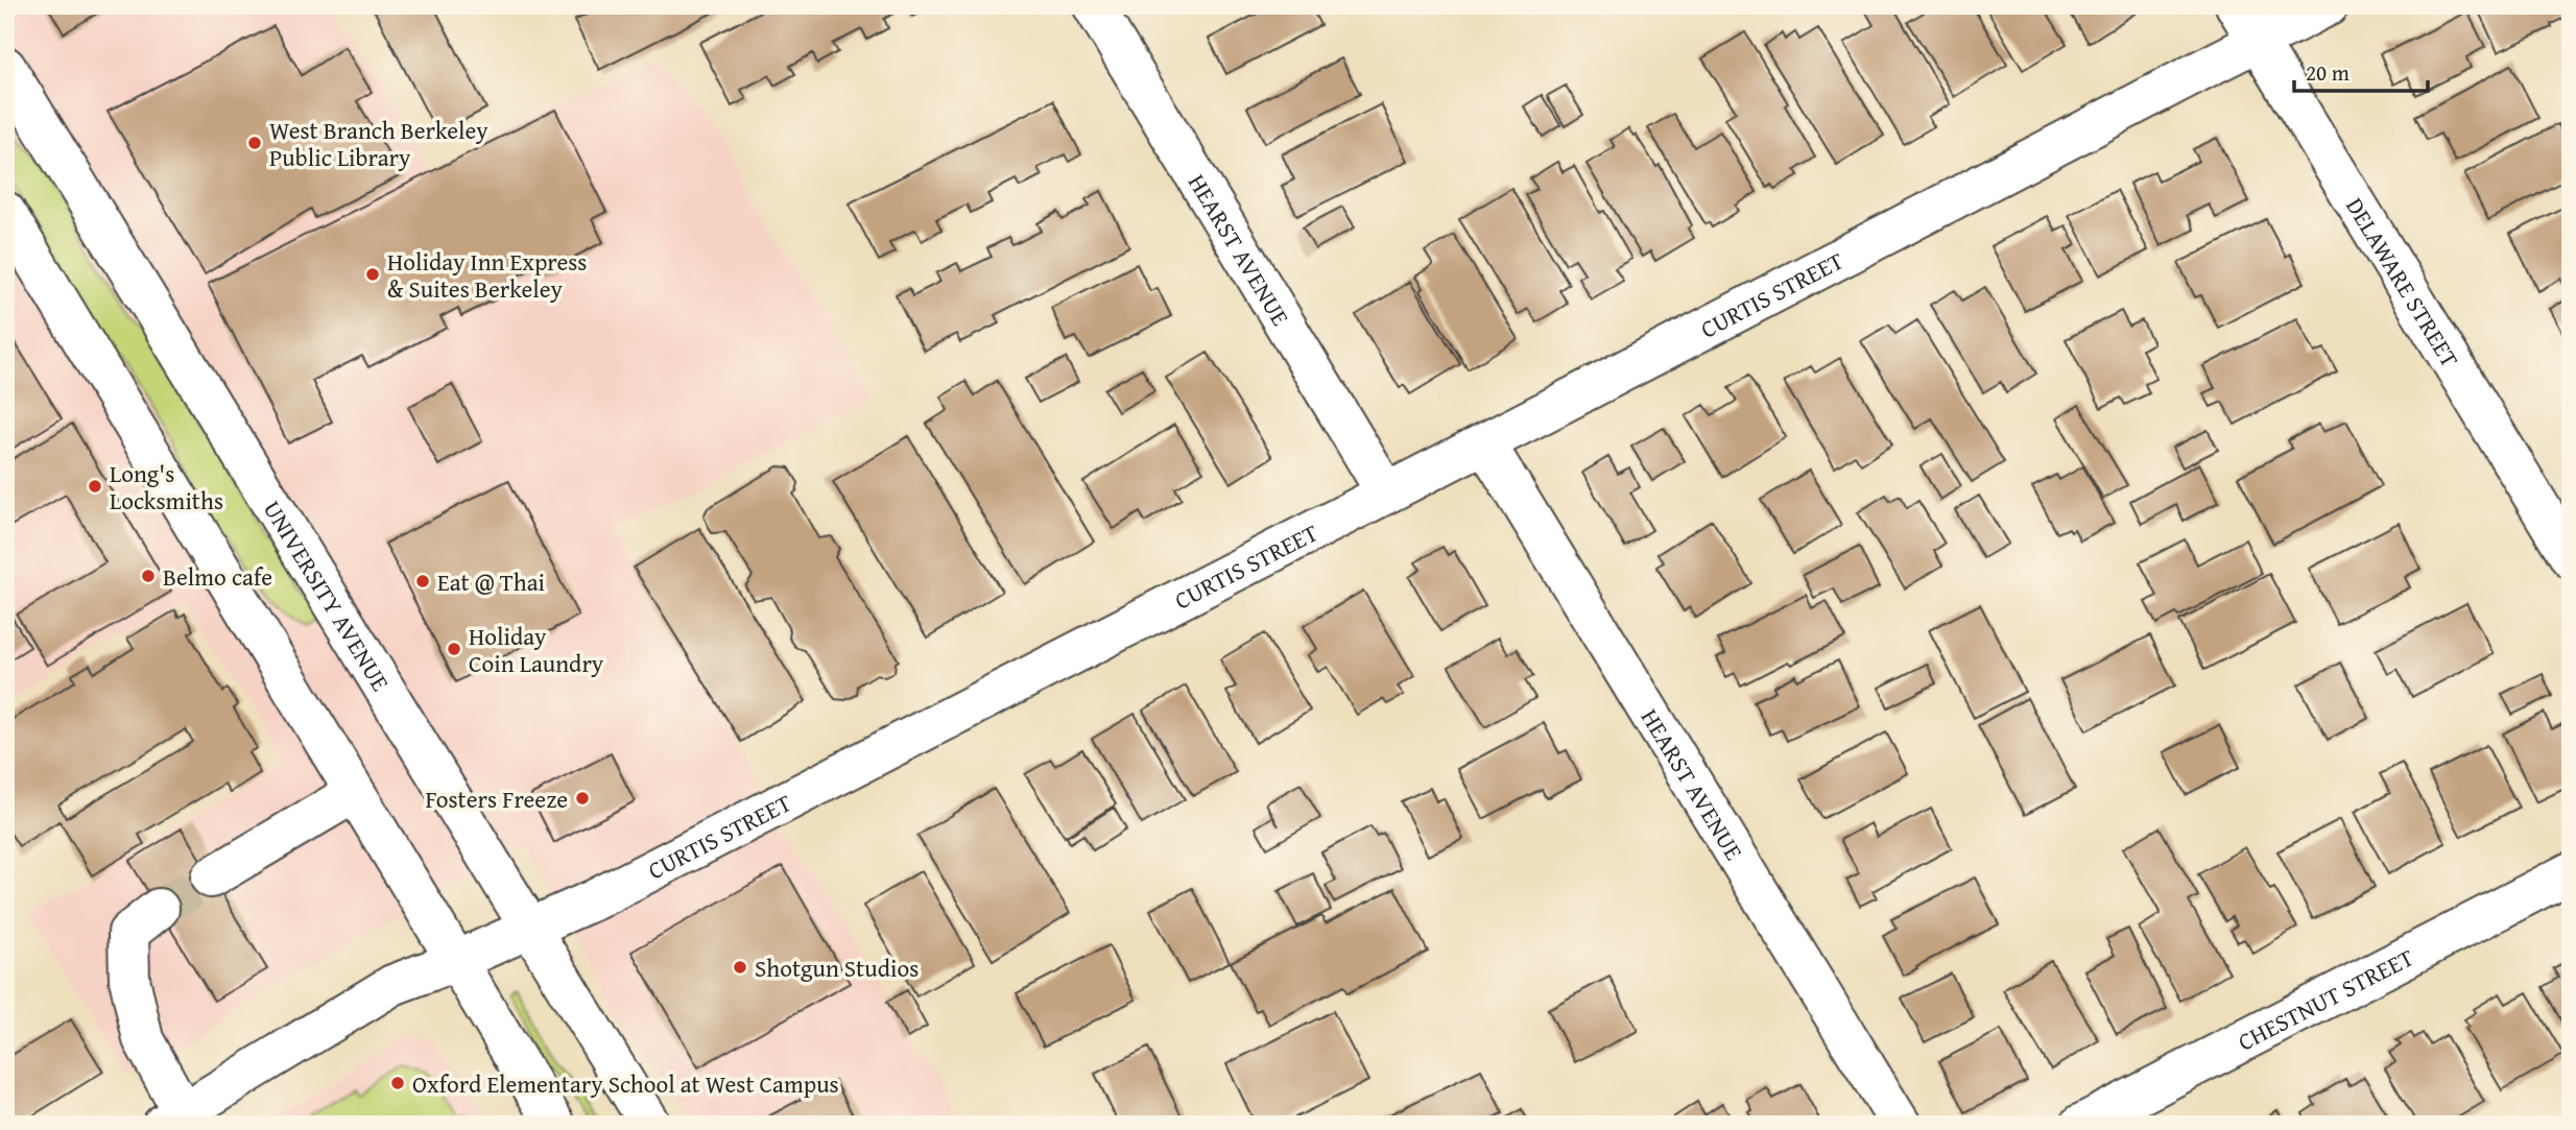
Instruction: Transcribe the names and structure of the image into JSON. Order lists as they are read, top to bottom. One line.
{"streets":{"street":["HEARST AVENUE","DELAWARE STREET","CURTIS STREET","UNIVERSITY AVENUE","CHESTNUT STREET"]},"crossings":[["HEARST AVENUE","CURTIS STREET"],["DELAWARE STREET","CURTIS STREET"],["CURTIS STREET","UNIVERSITY AVENUE"]],"places":["West Branch Berkeley Public Library","Holiday Inn Express & Suites Berkeley","Long's Locksmiths","Belmo cafe","Eat @ Thai","Holiday Coin Laundry","Fosters Freeze","Shotgun Studios","Oxford Elementary School at West Campus"],"scale_bar":"20 m"}
